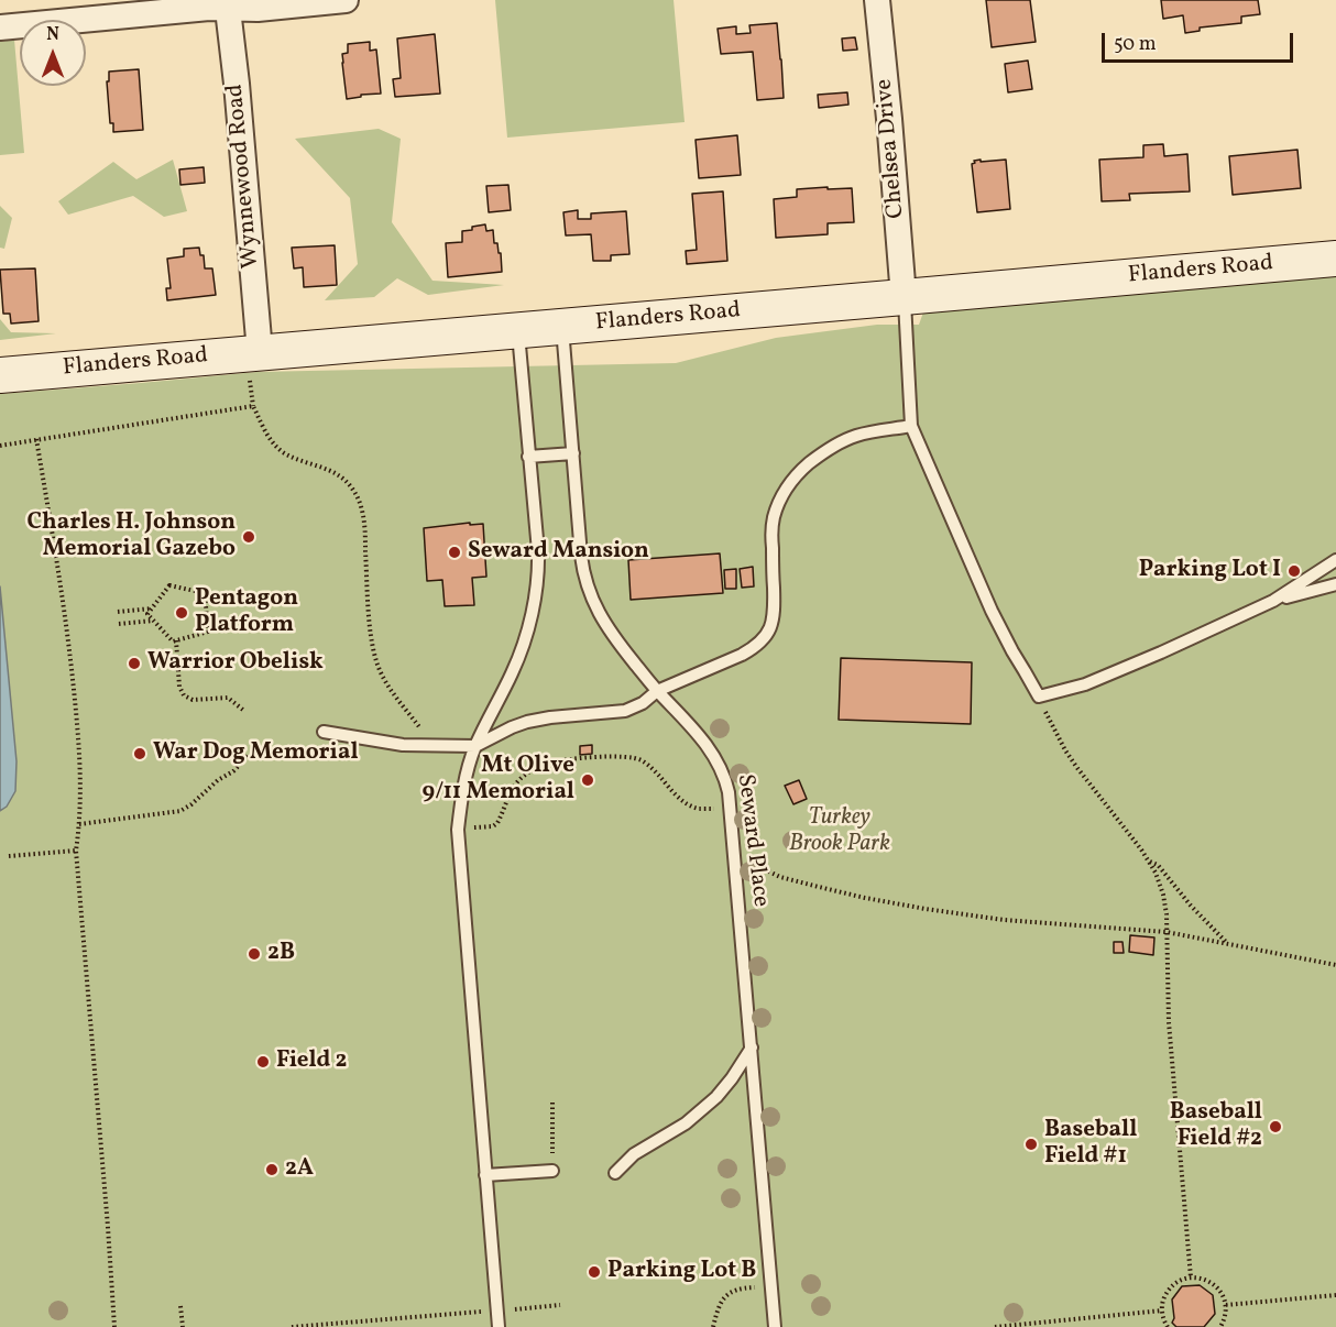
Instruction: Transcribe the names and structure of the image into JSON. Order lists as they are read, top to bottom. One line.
{"streets":{"main road":["Flanders Road"],"street":["Chelsea Drive","Wynnewood Road"],"lane":["Seward Place"]},"crossings":[["Chelsea Drive","Flanders Road"],["Wynnewood Road","Flanders Road"],["Flanders Road","Seward Place"]],"parks":["Turkey Brook Park"],"places":["Charles H. Johnson Memorial Gazebo","Seward Mansion","Parking Lot I","Pentagon Platform","Warrior Obelisk","War Dog Memorial","Mt Olive 9/11 Memorial","2B","Field 2","Baseball Field #2","Baseball Field #1","2A","Parking Lot B"],"scale_bar":"50 m","north":"top"}
